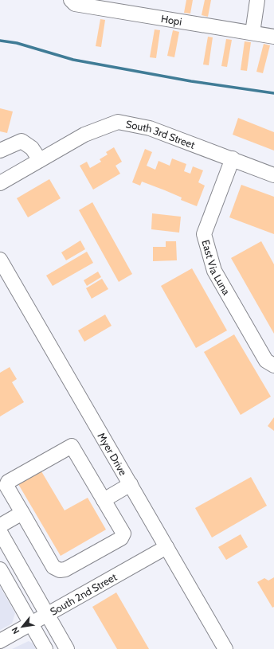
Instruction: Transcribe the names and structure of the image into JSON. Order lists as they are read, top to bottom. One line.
{"streets":{"street":["Hopi","South 3rd Street","East Via Luna","Myer Drive","South 2nd Street"]},"crossings":[["South 3rd Street","East Via Luna"],["Myer Drive","South 2nd Street"]],"north":"bottom left"}
